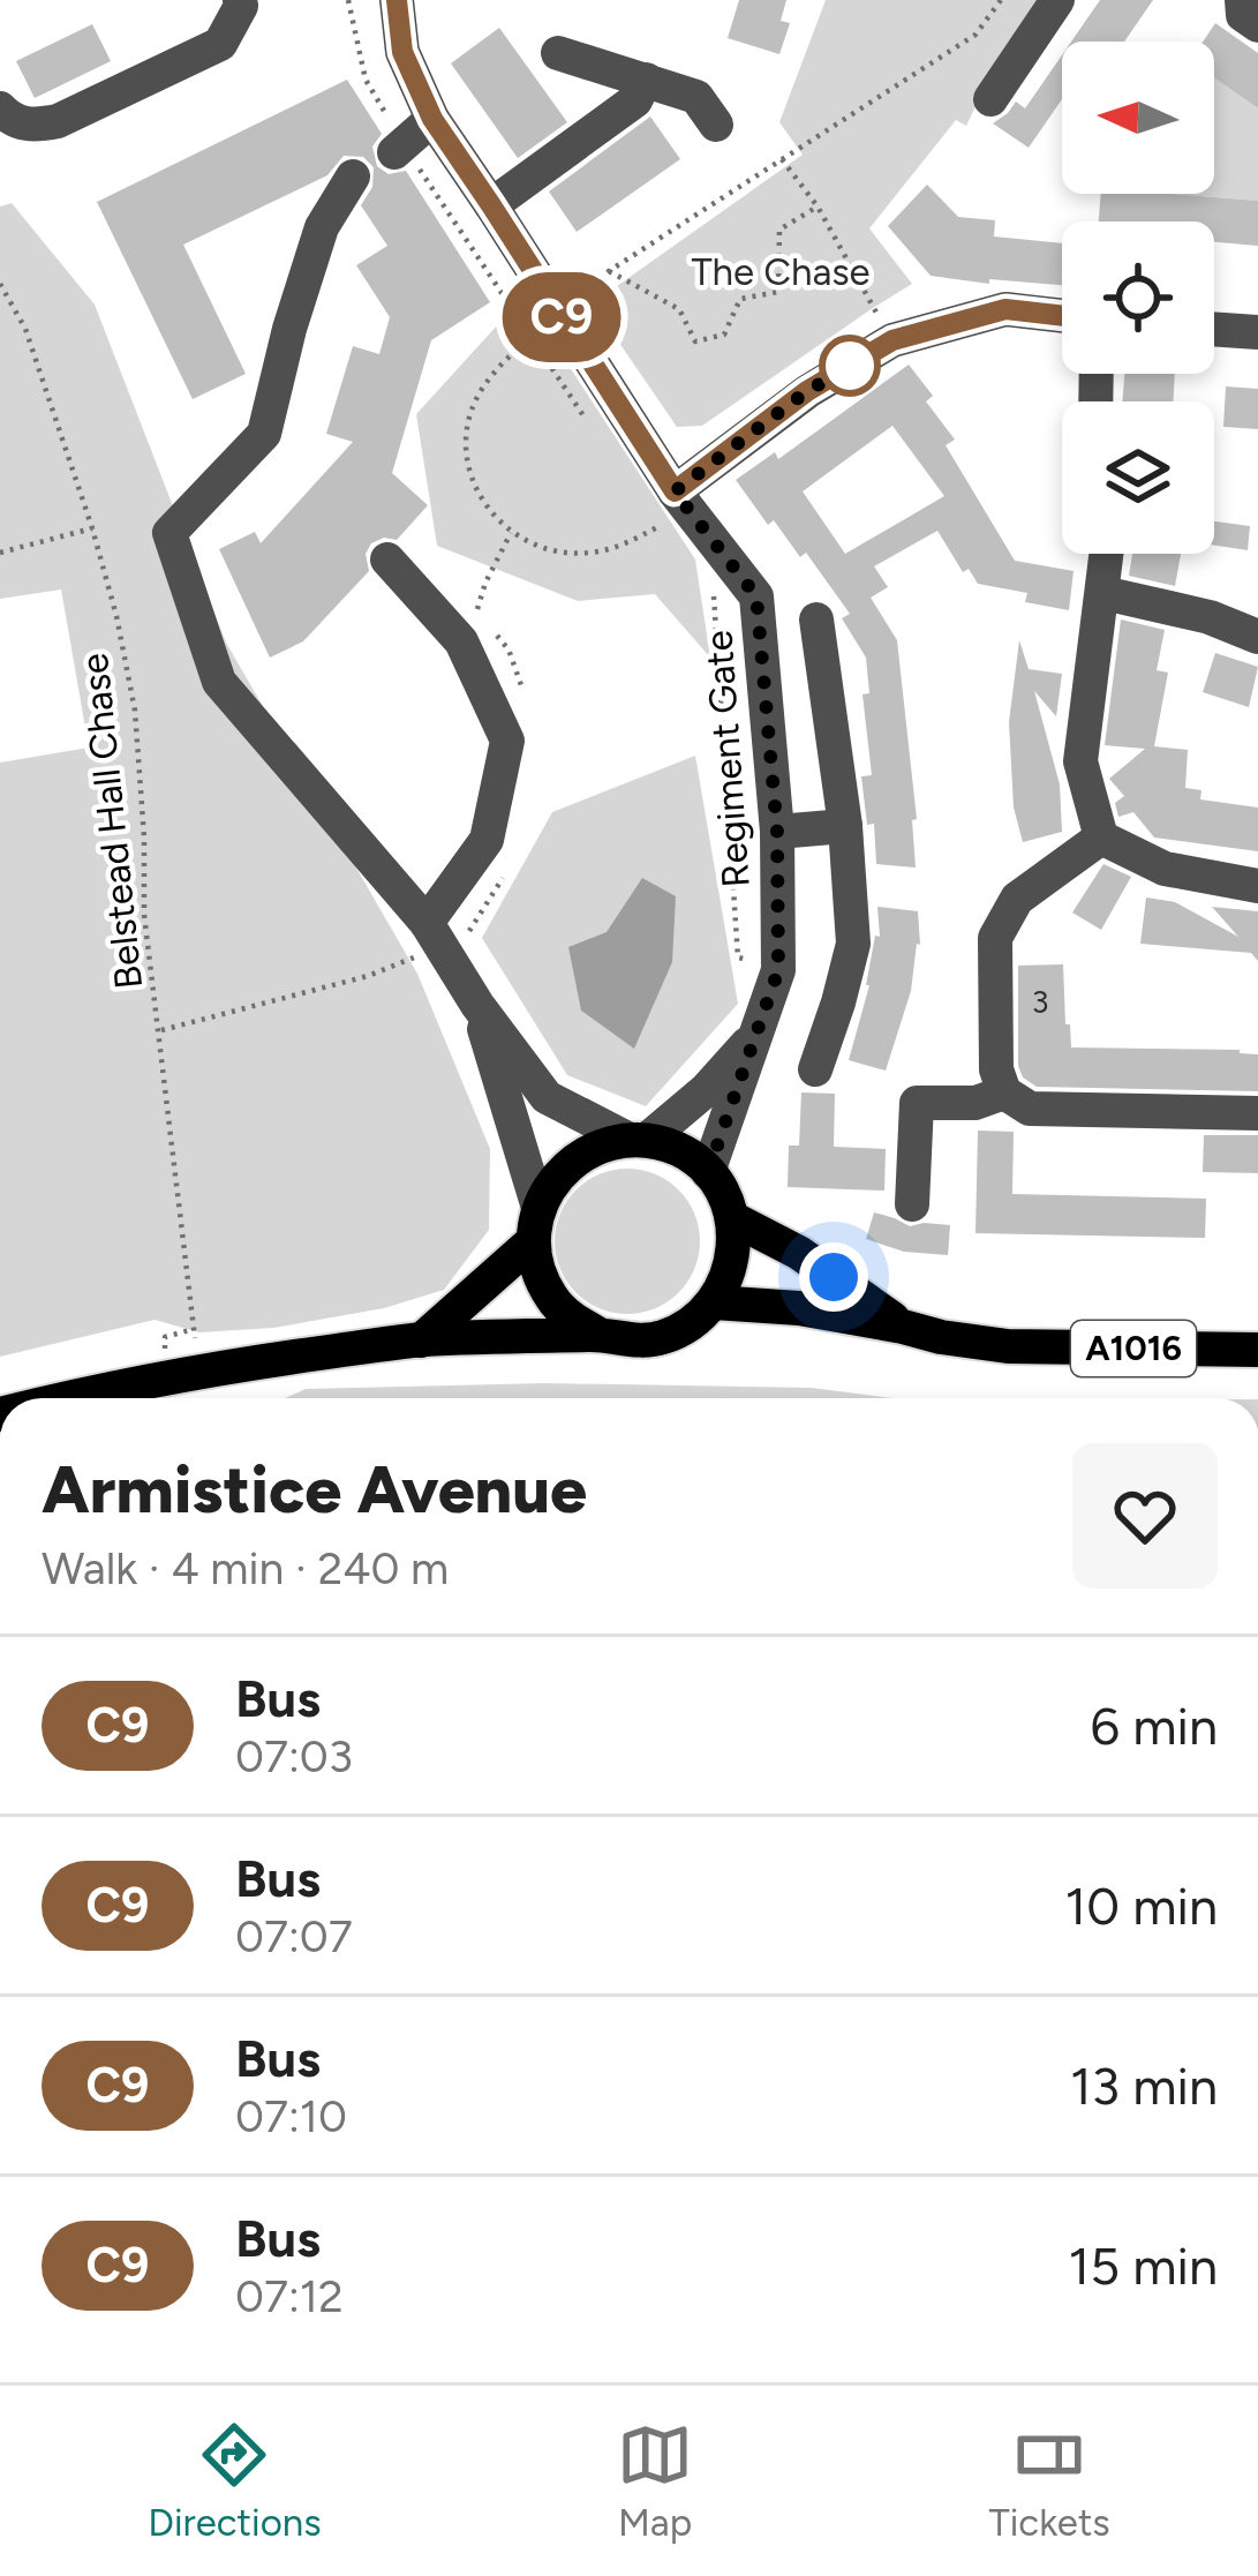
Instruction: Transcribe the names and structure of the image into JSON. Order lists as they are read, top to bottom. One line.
{"streets":{"main road":["A1016"],"street":["Regiment Gate"],"path":["Belstead Hall Chase"]},"crossings":[["Regiment Gate","A1016"]],"parks":["The Chase"],"lines":["bus line C9"],"house_numbers":["3"],"north":"left","page":{"on_map":"C9","heading":["Armistice Avenue","Walk · 4 min · 240 m"],"list":[{"mark":"C9","name":"Bus","note":"07:03","value":"6 min"},{"mark":"C9","name":"Bus","note":"07:07","value":"10 min"},{"mark":"C9","name":"Bus","note":"07:10","value":"13 min"},{"mark":"C9","name":"Bus","note":"07:12","value":"15 min"}],"tabs":["Directions","Map","Tickets"]}}
